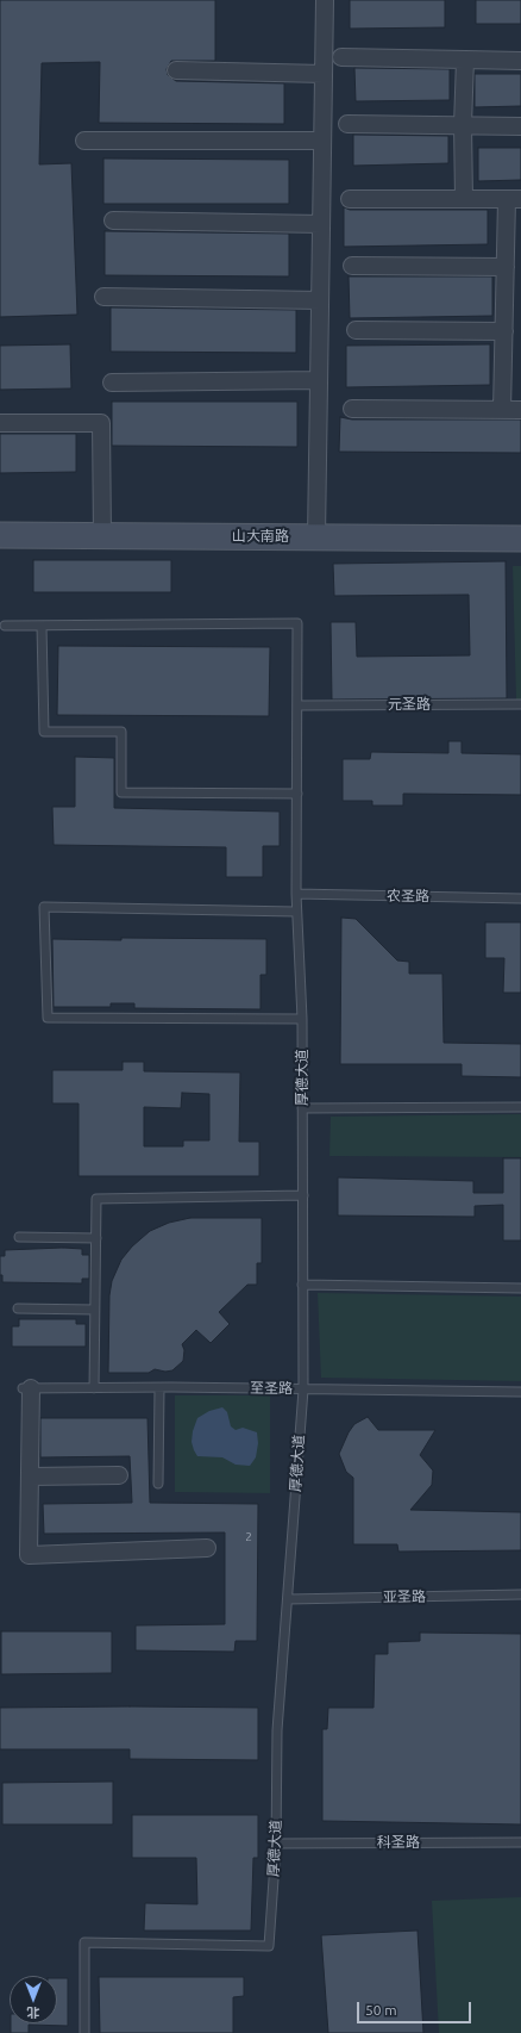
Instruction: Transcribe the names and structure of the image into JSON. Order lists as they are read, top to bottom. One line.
{"streets":{"main road":["山大南路"],"lane":["元圣路","农圣路","厚德大道","至圣路","亚圣路","科圣路"]},"crossings":[["元圣路","厚德大道"],["农圣路","厚德大道"],["厚德大道","至圣路"],["厚德大道","亚圣路"],["厚德大道","科圣路"]],"house_numbers":["2"],"scale_bar":"50 m","north":"bottom"}
